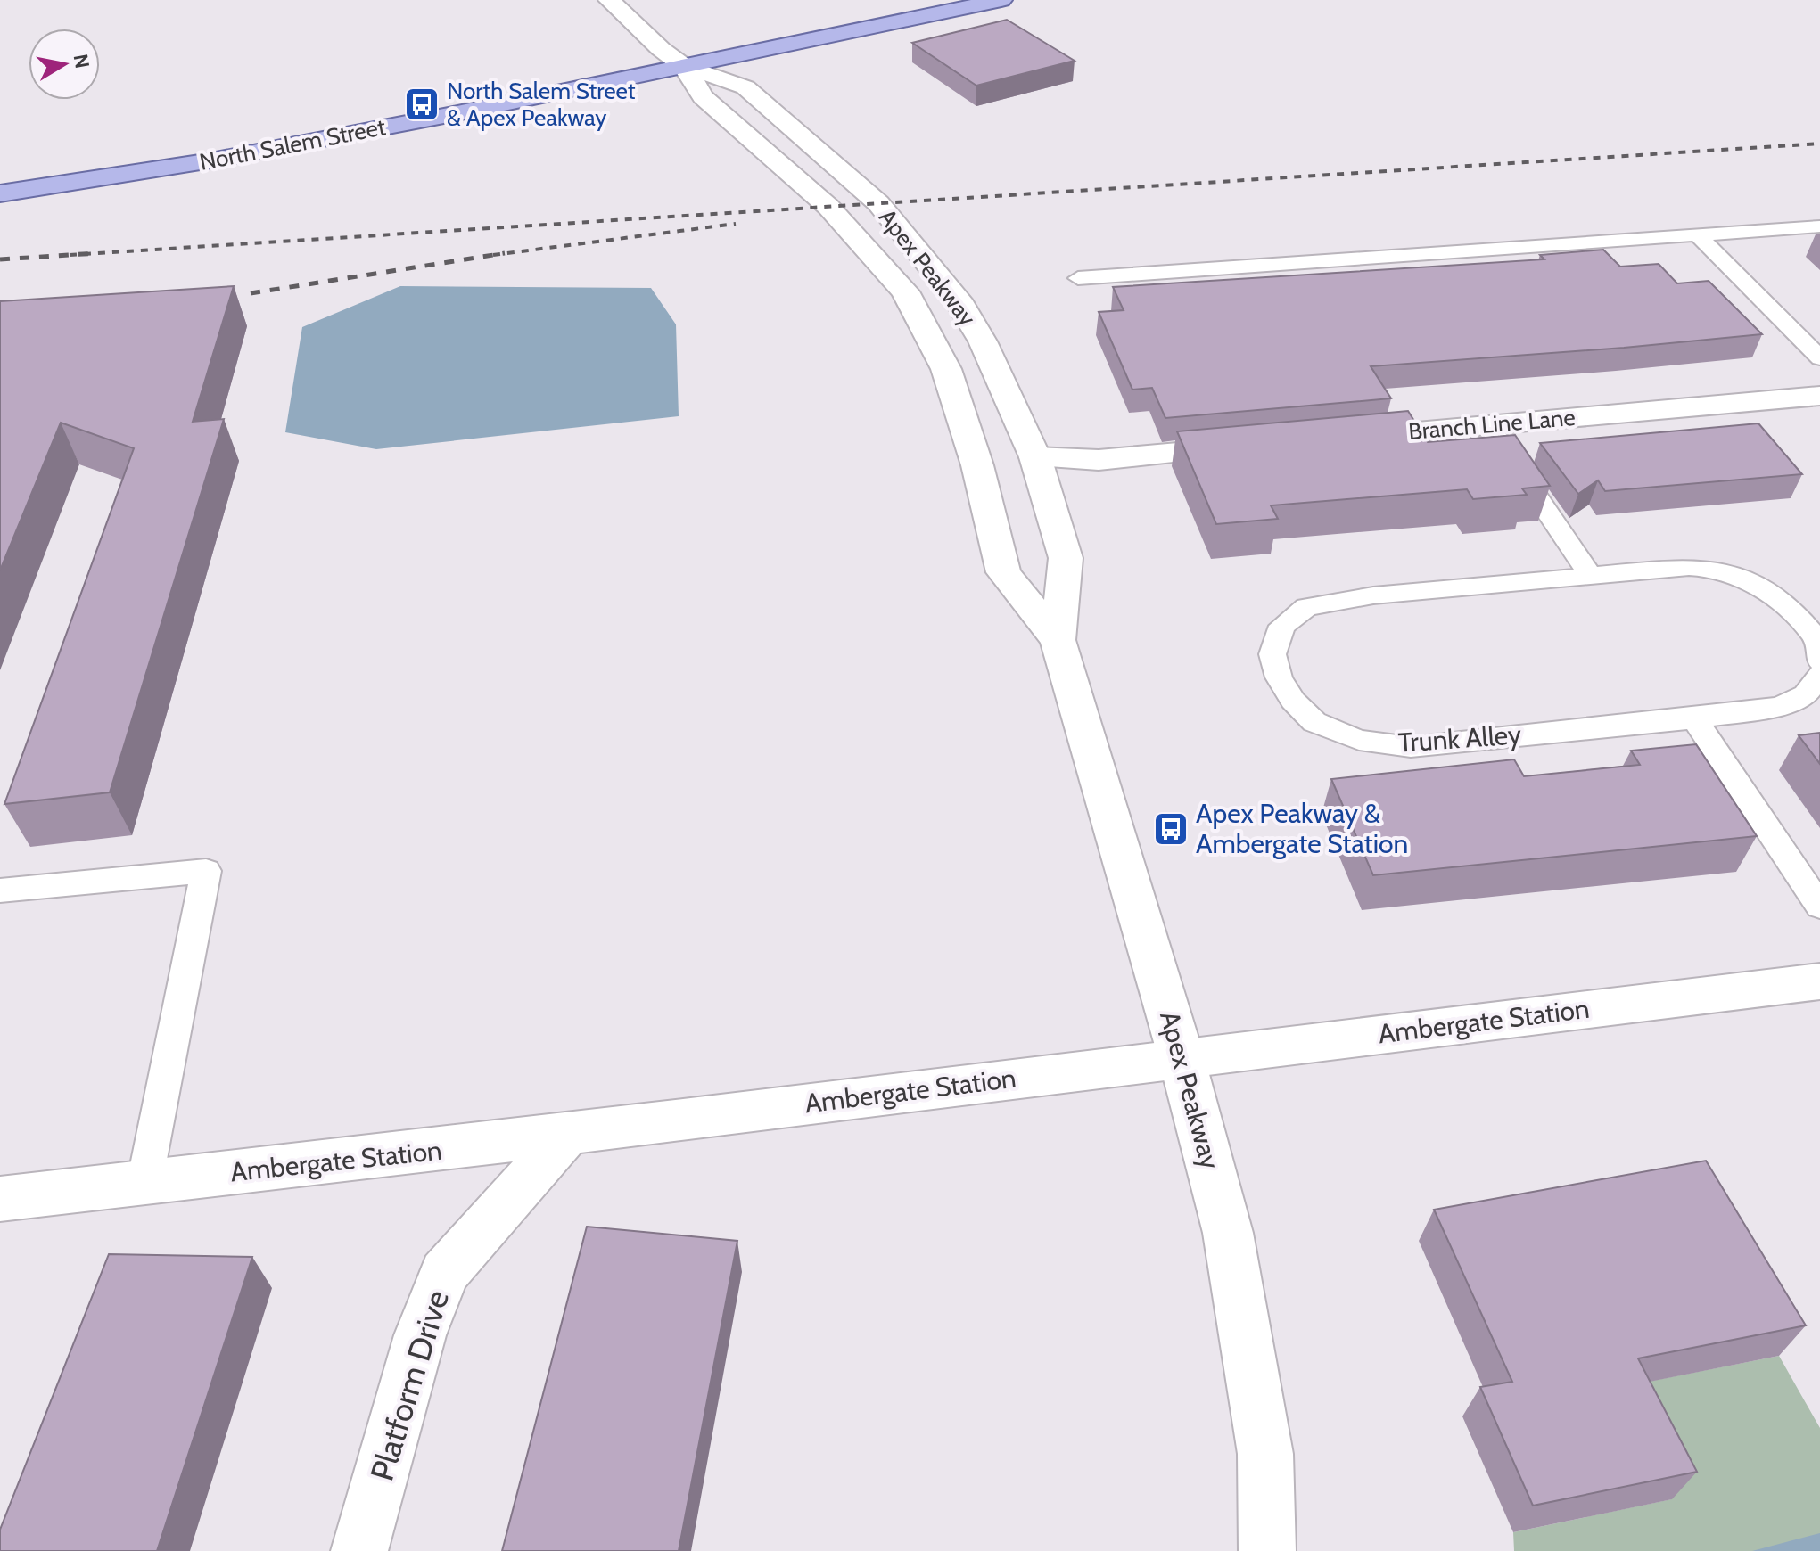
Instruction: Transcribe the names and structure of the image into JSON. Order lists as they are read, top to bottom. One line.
{"streets":{"main road":["North Salem Street","Apex Peakway","Branch Line Lane","Ambergate Station","Platform Drive"],"lane":["Trunk Alley"]},"crossings":[["North Salem Street","Apex Peakway"],["Apex Peakway","Ambergate Station"],["Ambergate Station","Platform Drive"]],"places":{"bus stop":["North Salem Street & Apex Peakway","Apex Peakway & Ambergate Station"]},"north":"right"}
